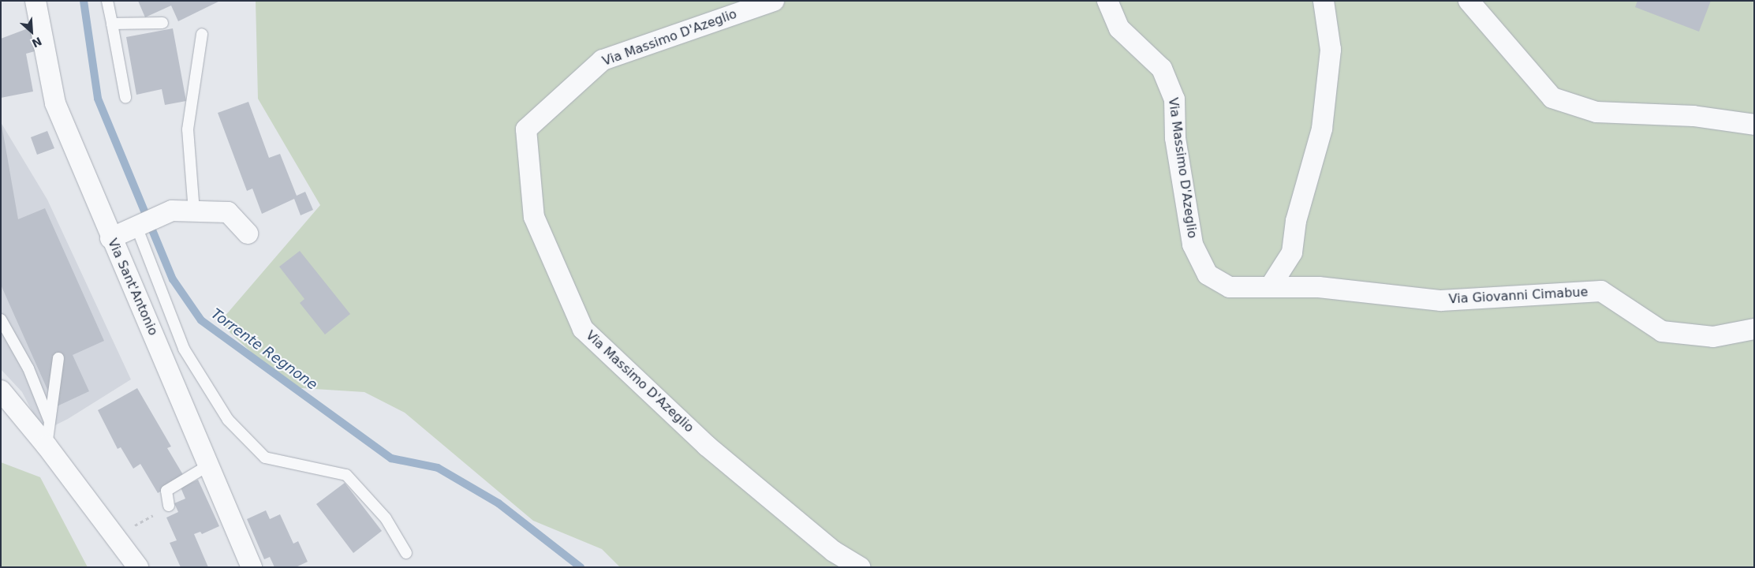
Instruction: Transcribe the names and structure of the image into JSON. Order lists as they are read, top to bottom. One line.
{"streets":{"street":["Via Massimo D'Azeglio","Via Sant'Antonio","Via Giovanni Cimabue"]},"crossings":[["Via Massimo D'Azeglio","Via Giovanni Cimabue"]],"water":["Torrente Regnone"],"north":"bottom right"}
